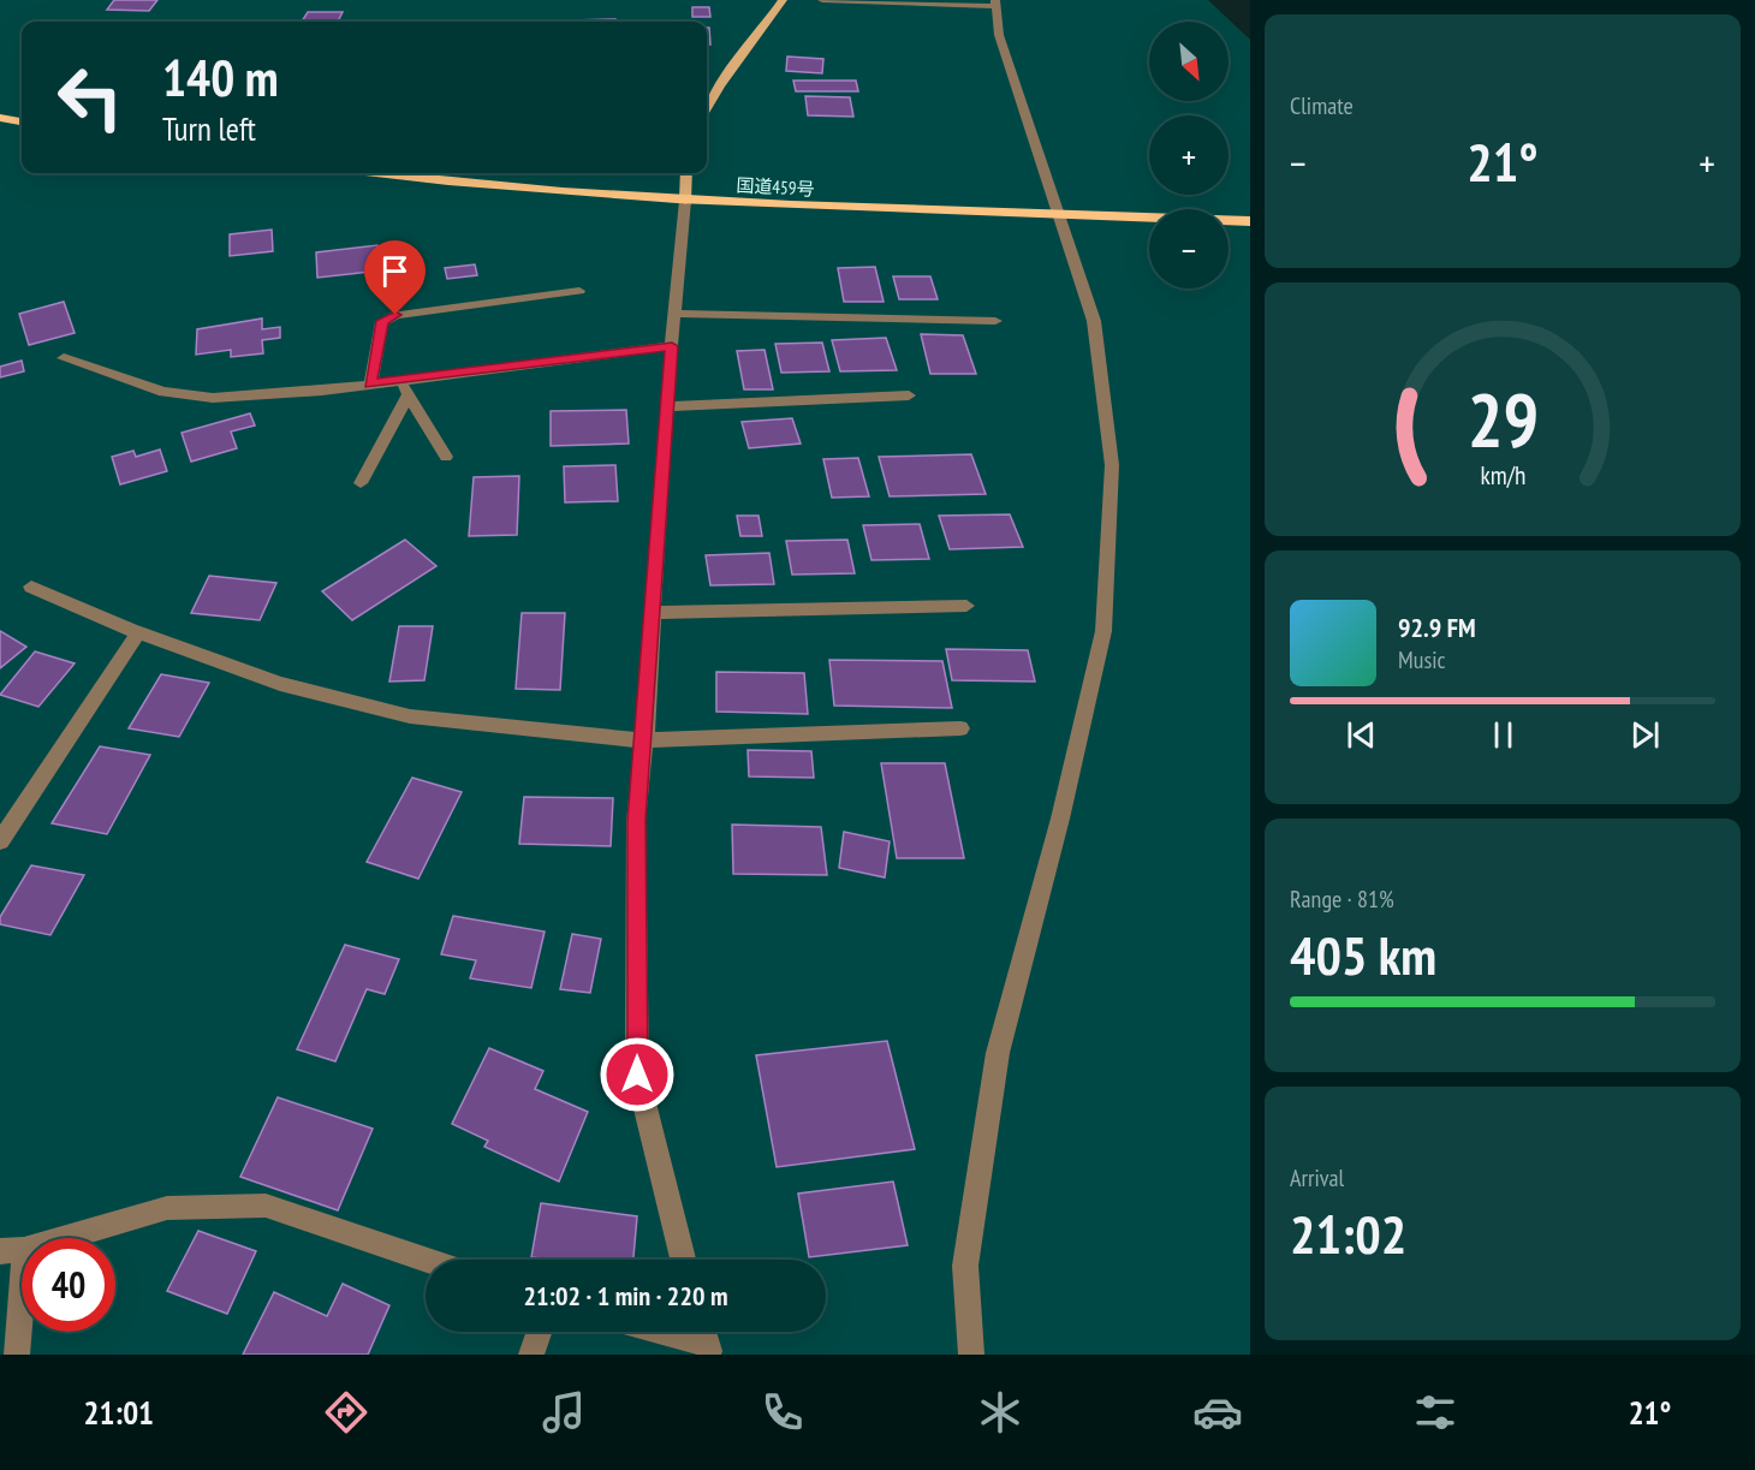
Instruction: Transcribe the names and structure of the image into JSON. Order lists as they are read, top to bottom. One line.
{"streets":{"highway":["国道459号"]},"north":"bottom right","page":{"tile":["Climate",["Range · 81%","405 km"],["Arrival","21:02"]],"map_buttons":["+","−"],"turn":["140 m","Turn left"],"heat":["−","21°","+"],"song":["92.9 FM","Music"],"limit":"40","trip":"21:02 · 1 min · 220 m","tabs":["21:01","21°"],"gauge":["29","km/h"]}}
